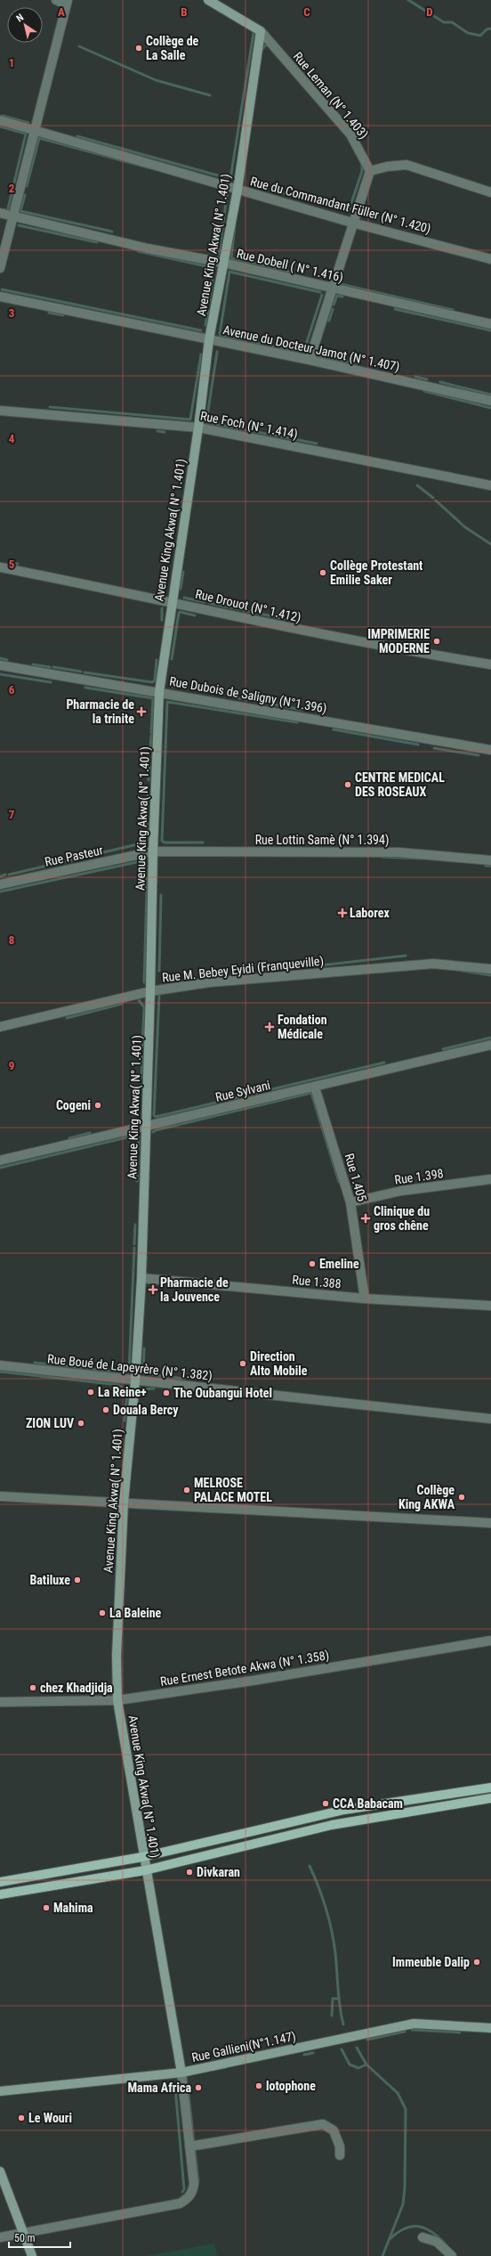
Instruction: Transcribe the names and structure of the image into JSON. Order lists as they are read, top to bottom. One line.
{"streets":{"street":["Rue Leman (N° 1.403)","Rue du Commandant Füller (N° 1.420)","Avenue King Akwa( N° 1.401)","Rue Dobell ( N° 1.416)","Avenue du Docteur Jamot (N° 1.407)","Rue Foch (N° 1.414)","Rue Drouot (N° 1.412)","Rue Dubois de Saligny (N°1.396)","Rue Lottin Samè (N° 1.394)","Rue Pasteur","Rue M. Bebey Eyidi (Franqueville)","Rue Sylvani","Rue 1.398","Rue 1.405","Rue 1.388","Rue Boué de Lapeyrère (N° 1.382)","Rue Ernest Betote Akwa (N° 1.358)","Rue Gallieni(N°1.147)"]},"crossings":[["Rue Leman (N° 1.403)","Avenue King Akwa( N° 1.401)"],["Rue du Commandant Füller (N° 1.420)","Avenue King Akwa( N° 1.401)"],["Avenue King Akwa( N° 1.401)","Rue Dobell ( N° 1.416)"],["Avenue King Akwa( N° 1.401)","Avenue du Docteur Jamot (N° 1.407)"],["Avenue King Akwa( N° 1.401)","Rue Foch (N° 1.414)"],["Avenue King Akwa( N° 1.401)","Rue Drouot (N° 1.412)"],["Avenue King Akwa( N° 1.401)","Rue Dubois de Saligny (N°1.396)"],["Avenue King Akwa( N° 1.401)","Rue Lottin Samè (N° 1.394)"],["Avenue King Akwa( N° 1.401)","Rue Pasteur"],["Avenue King Akwa( N° 1.401)","Rue M. Bebey Eyidi (Franqueville)"],["Avenue King Akwa( N° 1.401)","Rue Sylvani"],["Avenue King Akwa( N° 1.401)","Rue 1.388"],["Avenue King Akwa( N° 1.401)","Rue Boué de Lapeyrère (N° 1.382)"],["Avenue King Akwa( N° 1.401)","Rue Ernest Betote Akwa (N° 1.358)"],["Avenue King Akwa( N° 1.401)","Rue Gallieni(N°1.147)"],["Rue Lottin Samè (N° 1.394)","Rue Pasteur"],["Rue Sylvani","Rue 1.405"],["Rue 1.398","Rue 1.405"],["Rue 1.405","Rue 1.388"]],"places":{"other":["Collège de La Salle","Collège Protestant Emilie Saker","IMPRIMERIE MODERNE","CENTRE MEDICAL DES ROSEAUX","Cogeni","Emeline","Direction Alto Mobile","La Reine+","The Oubangui Hotel","Douala Bercy","ZION LUV","MELROSE PALACE MOTEL","Collège King AKWA","Batiluxe","La Baleine","chez Khadjidja","CCA Babacam","Divkaran","Mahima","Immeuble Dalip","lotophone","Mama Africa","Le Wouri"],"health":["Pharmacie de la trinite","Laborex","Fondation Médicale","Clinique du gros chêne","Pharmacie de la Jouvence"]},"scale_bar":"50 m","north":"top left","grid":{"columns":["A","B","C","D"],"rows":["1","2","3","4","5","6","7","8","9"]}}
